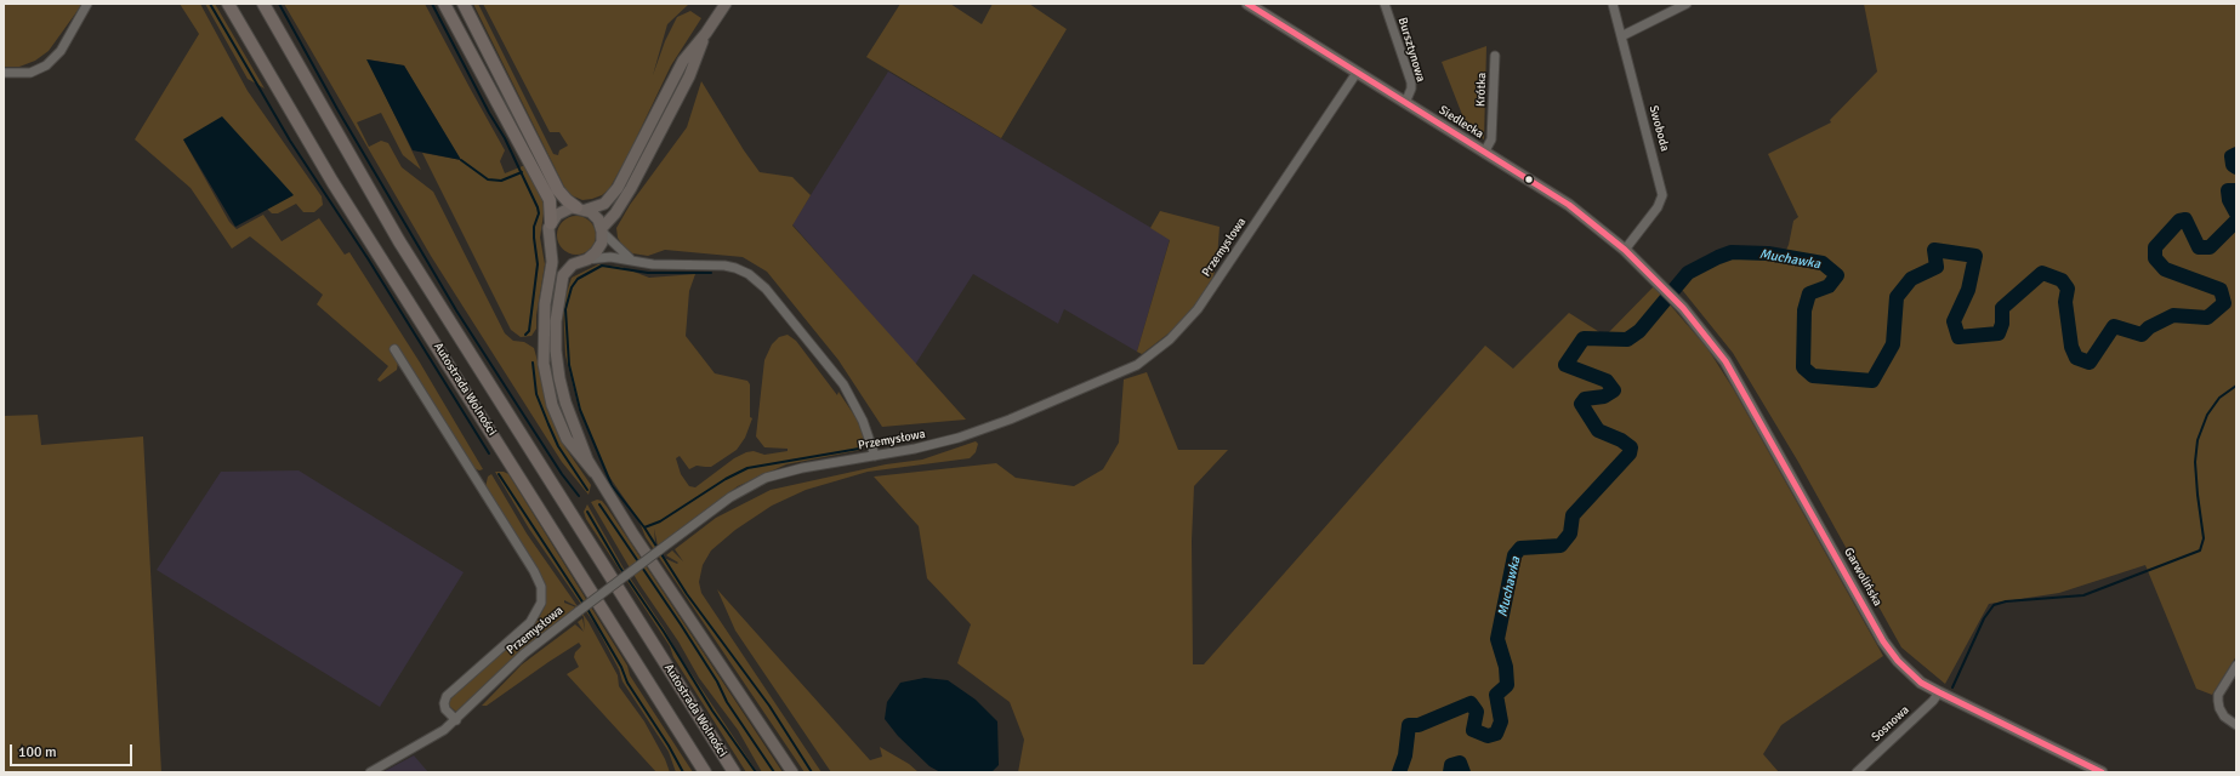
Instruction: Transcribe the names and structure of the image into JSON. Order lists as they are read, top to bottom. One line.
{"streets":{"highway":["Autostrada Wolności"],"main road":["Siedlecka","Garwolińska"],"street":["Bursztynowa","Krótka","Swoboda","Przemysłowa","Sosnowa"]},"crossings":[["Bursztynowa","Siedlecka"],["Krótka","Siedlecka"],["Siedlecka","Swoboda"],["Siedlecka","Przemysłowa"],["Siedlecka","Garwolińska"],["Garwolińska","Sosnowa"]],"water":["Muchawka"],"scale_bar":"100 m"}
